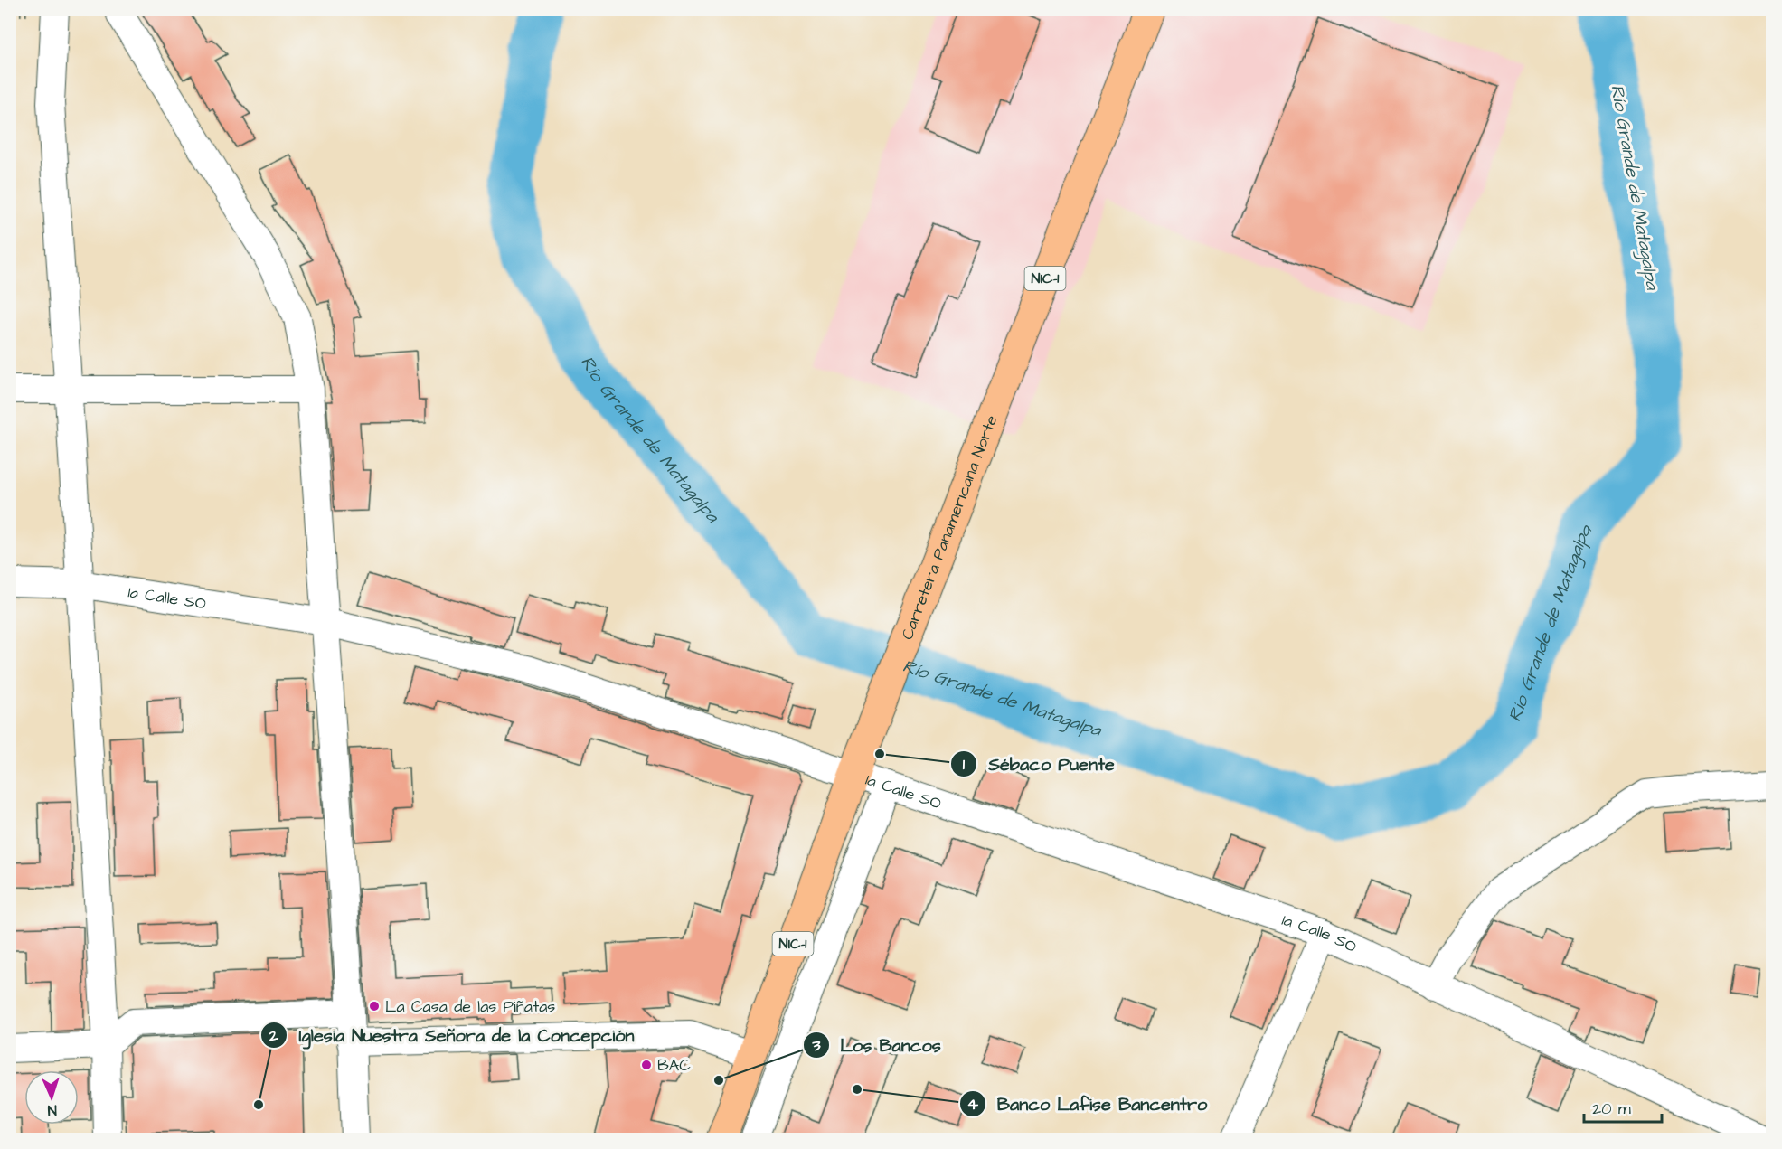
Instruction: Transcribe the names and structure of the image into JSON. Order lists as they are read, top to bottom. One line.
{"streets":{"highway":["NIC-1","Carretera Panamericana Norte"],"street":["1a Calle SO"]},"crossings":[["Carretera Panamericana Norte","1a Calle SO"]],"water":["Río Grande de Matagalpa"],"places":["Sébaco Puente","La Casa de las Piñatas","BAC","Los Bancos","Banco Lafise Bancentro","Iglesia Nuestra Señora de la Concepción"],"scale_bar":"20 m","north":"bottom"}
